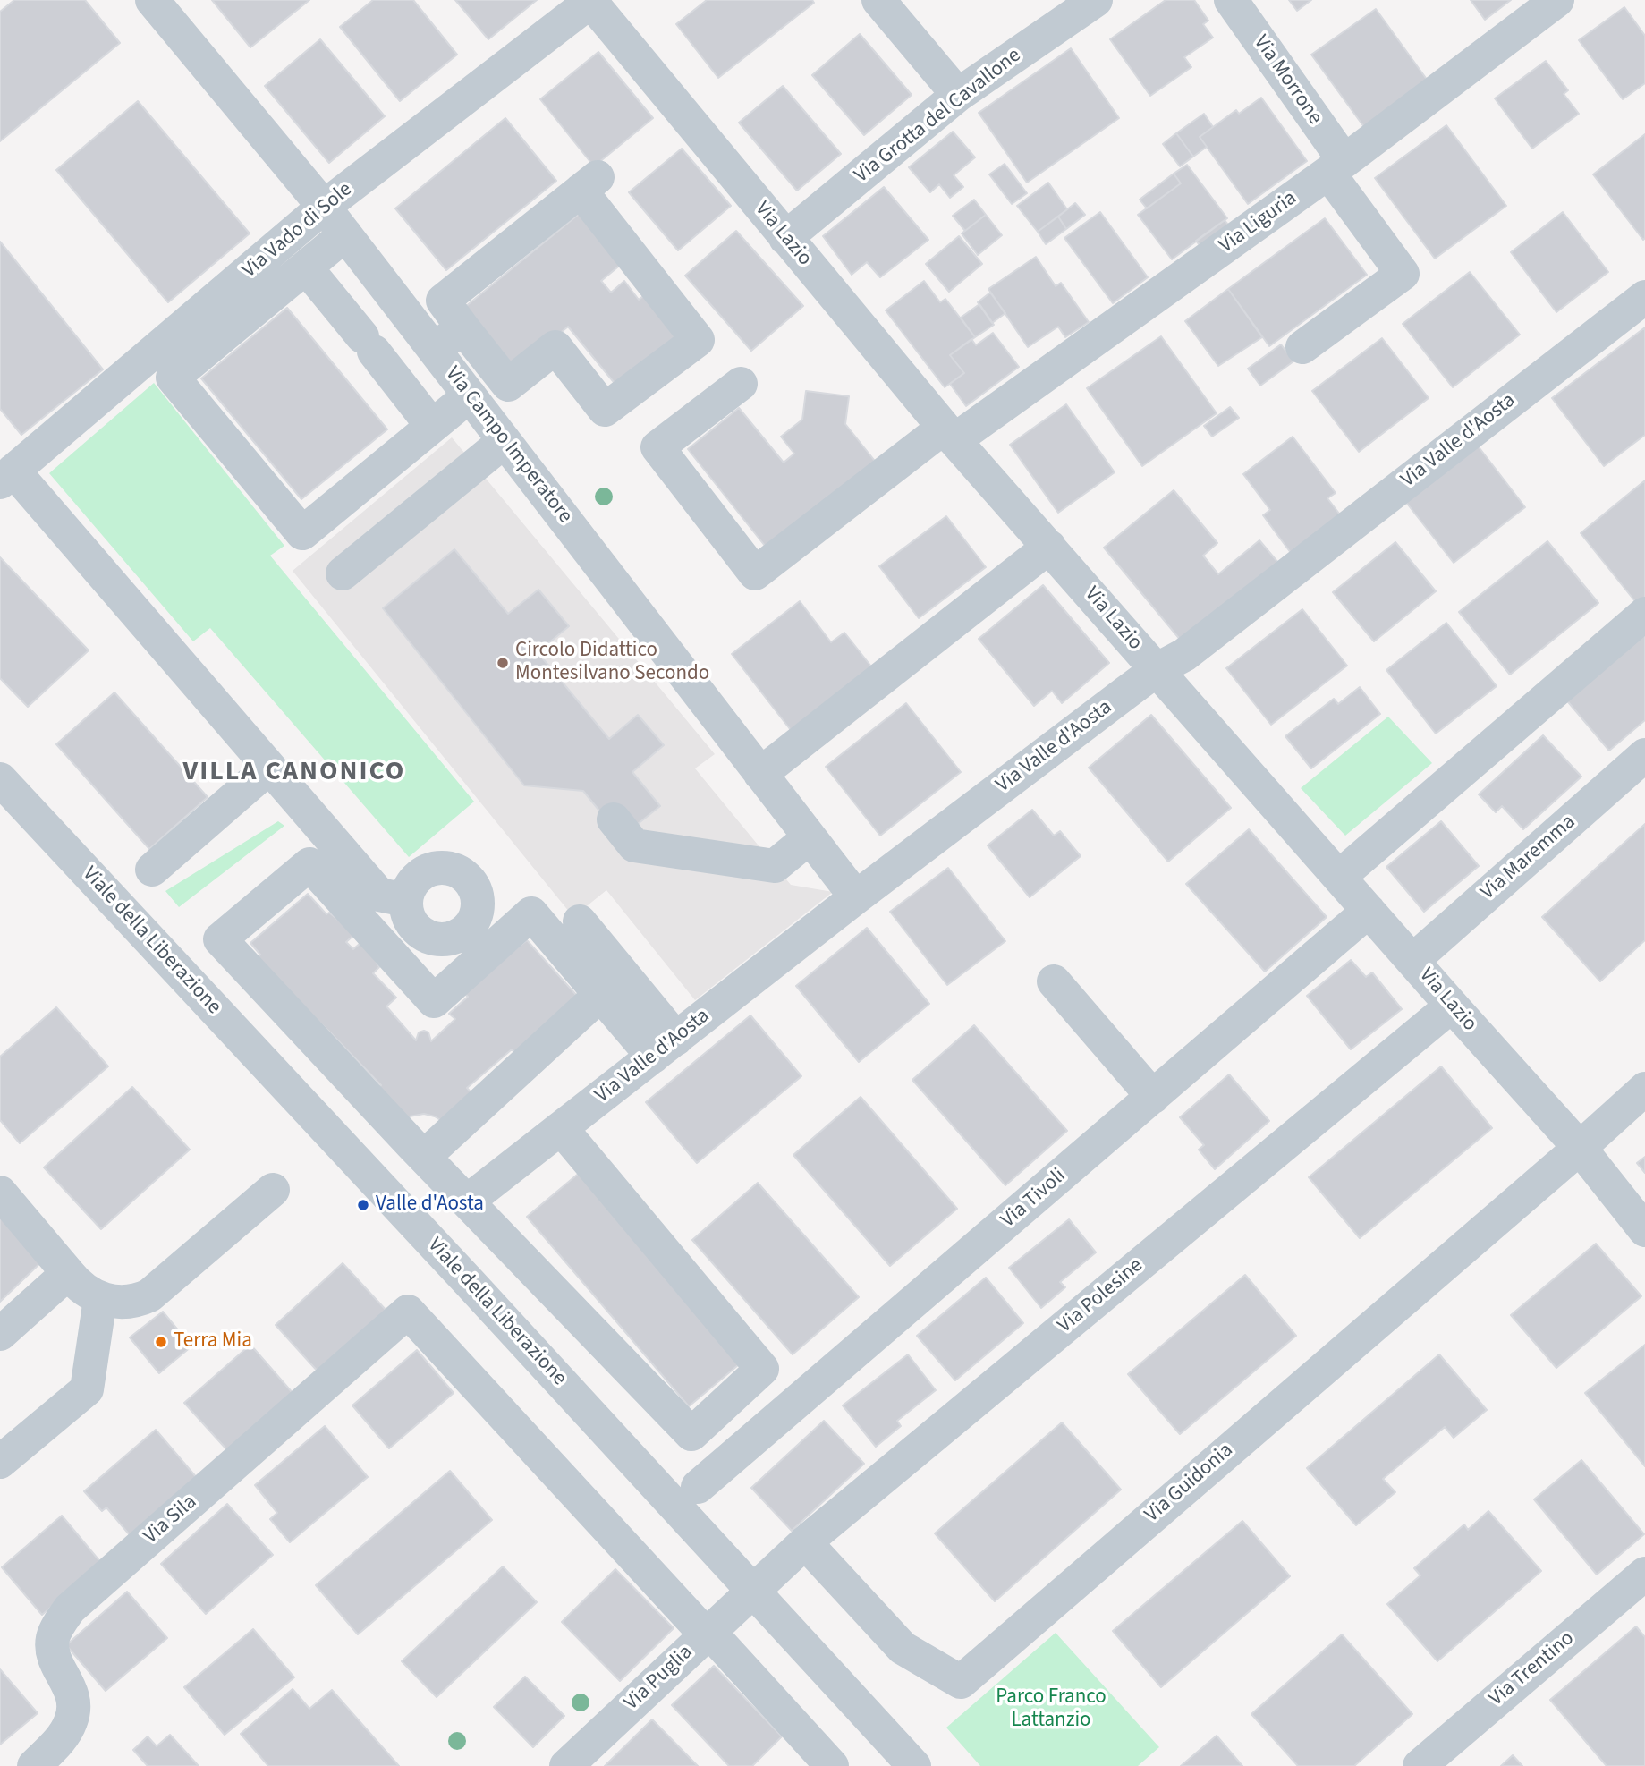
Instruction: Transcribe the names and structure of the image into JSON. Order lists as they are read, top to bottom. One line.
{"streets":{"street":["Via Morrone","Via Grotta del Cavallone","Via Liguria","Via Vado di Sole","Via Lazio","Via Valle d'Aosta","Via Campo Imperatore","Via Maremma","Viale della Liberazione","Via Tivoli","Via Polesine","Via Guidonia","Via Sila","Via Trentino","Via Puglia"]},"crossings":[["Via Morrone","Via Liguria"],["Via Grotta del Cavallone","Via Lazio"],["Via Liguria","Via Lazio"],["Via Vado di Sole","Via Lazio"],["Via Vado di Sole","Via Campo Imperatore"],["Via Lazio","Via Valle d'Aosta"],["Via Lazio","Via Maremma"],["Via Lazio","Via Tivoli"],["Via Lazio","Via Polesine"],["Via Lazio","Via Guidonia"],["Via Valle d'Aosta","Via Campo Imperatore"],["Viale della Liberazione","Via Polesine"],["Viale della Liberazione","Via Puglia"],["Via Polesine","Via Guidonia"],["Via Polesine","Via Puglia"],["Via Sila","Via Puglia"]],"districts":["VILLA CANONICO"],"parks":["Parco Franco Lattanzio"],"places":["Circolo Didattico Montesilvano Secondo","Valle d'Aosta","Terra Mia"]}
